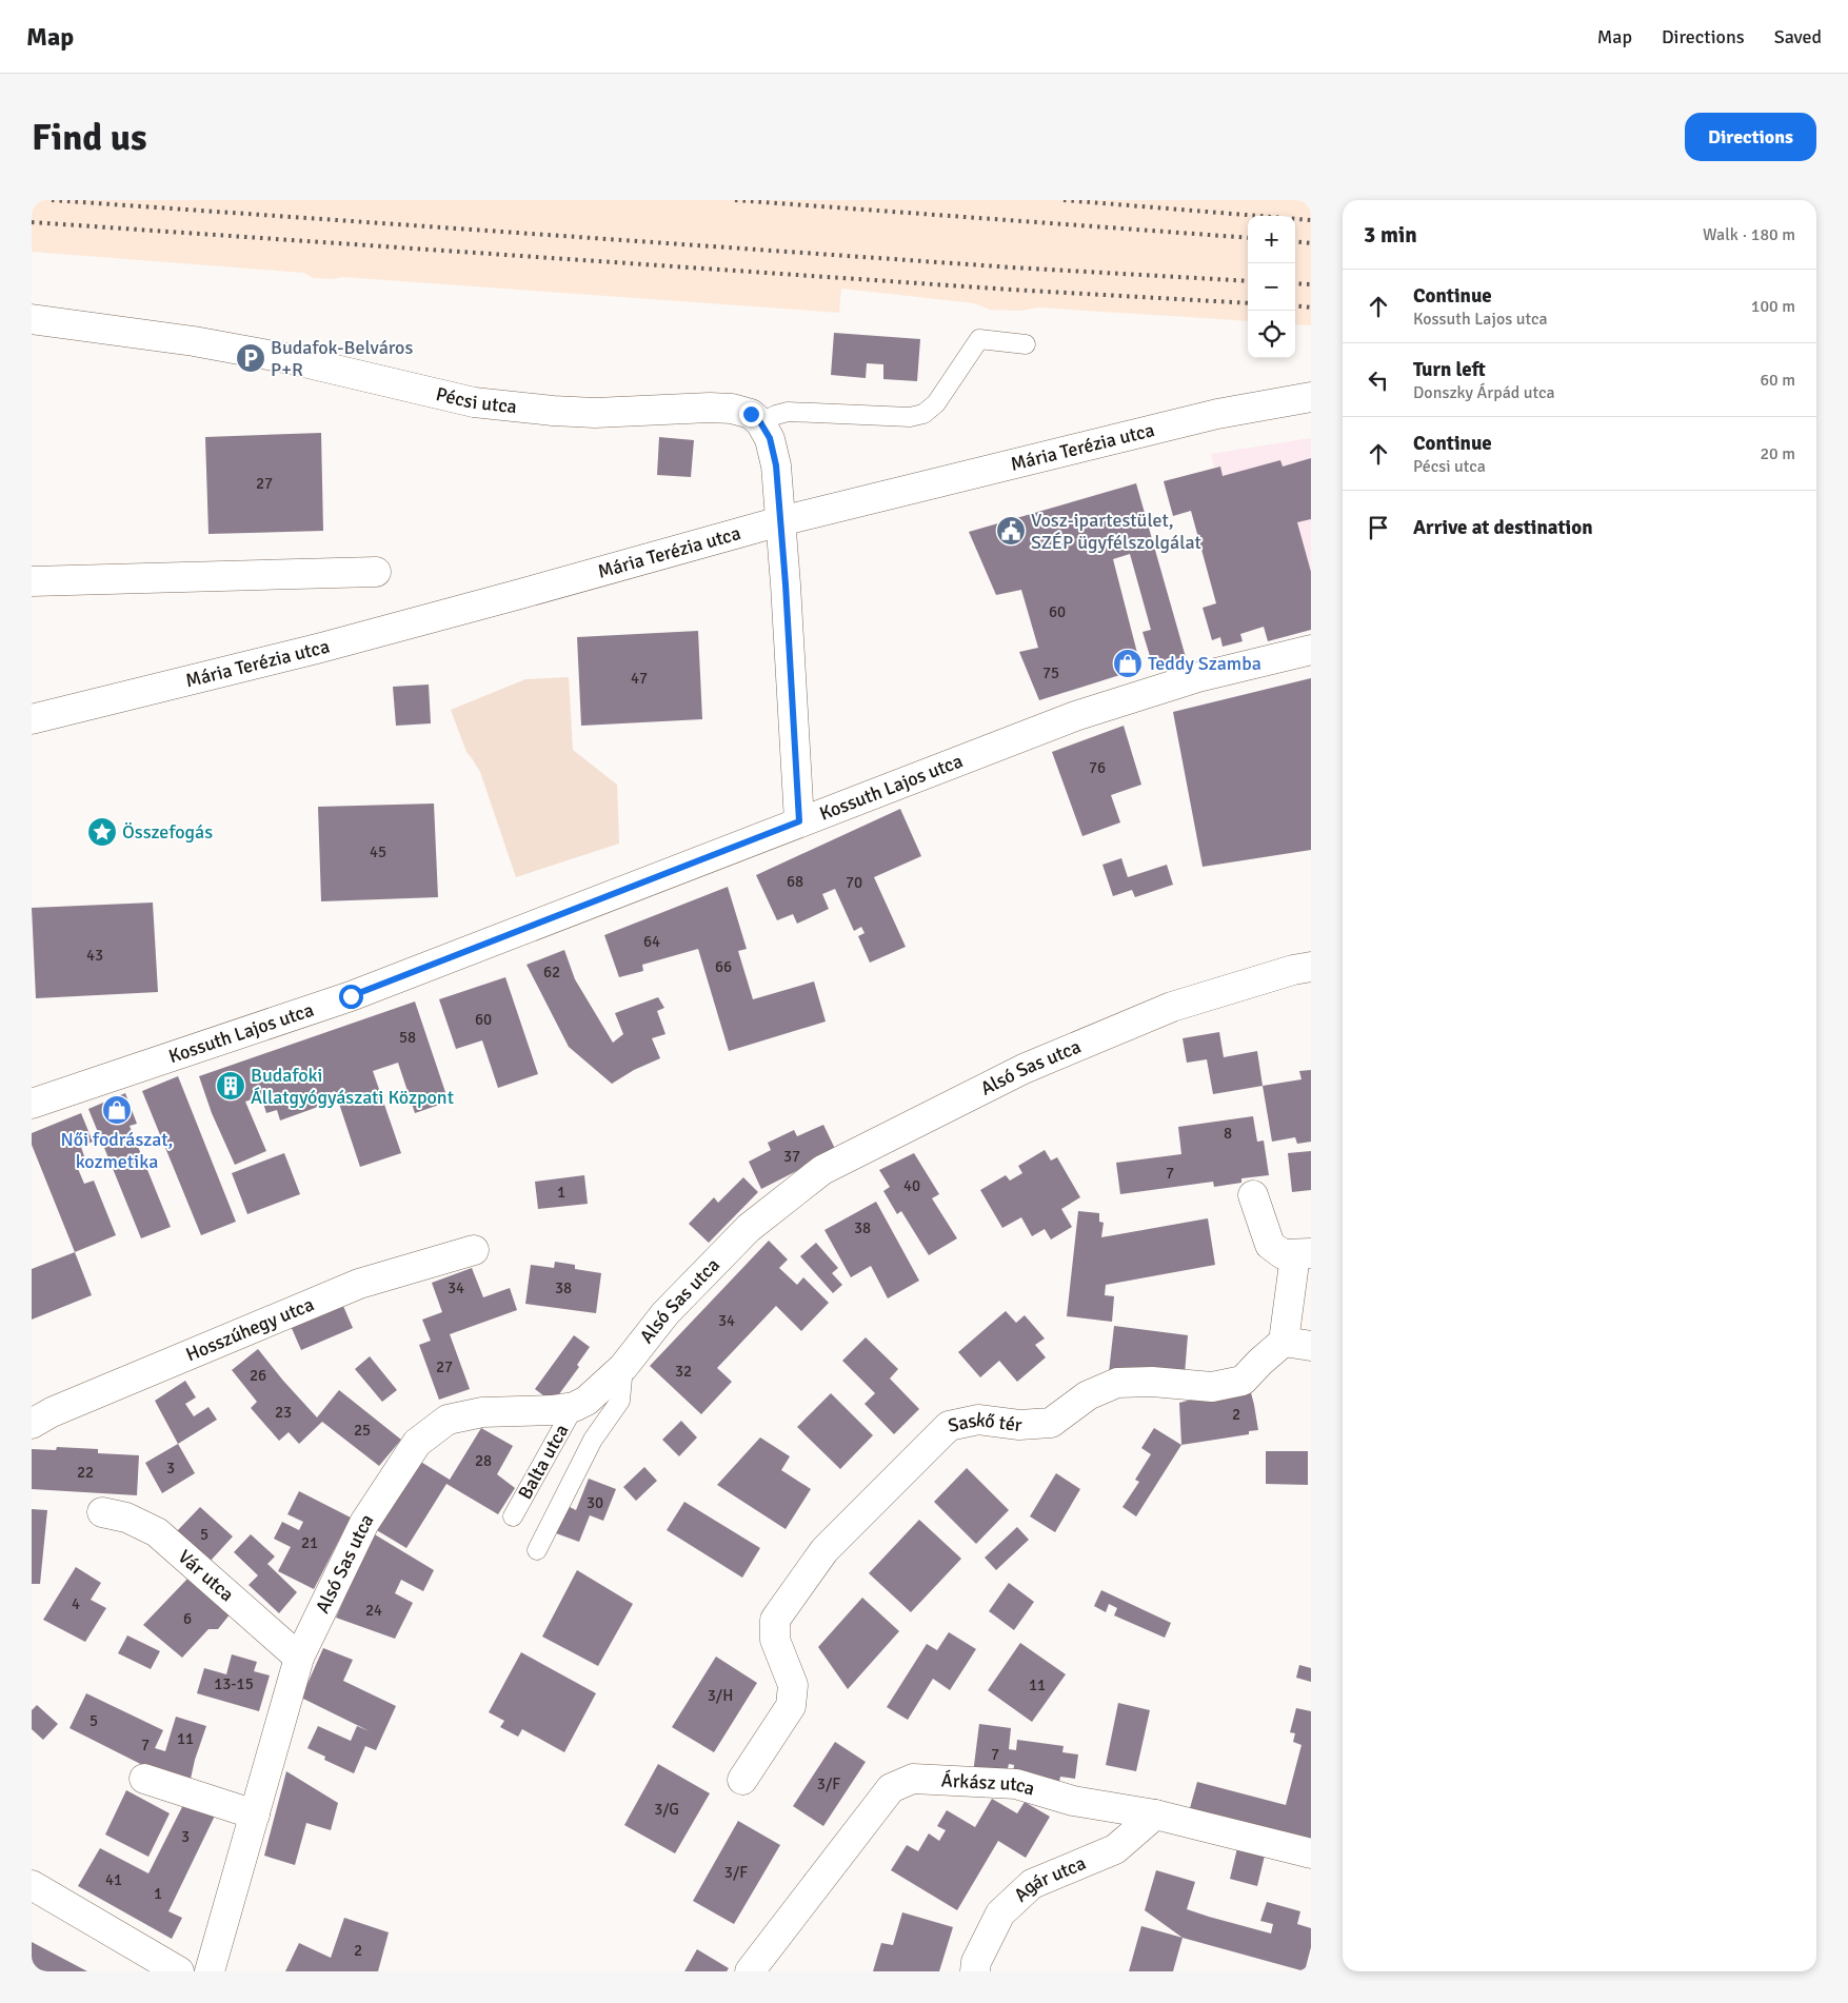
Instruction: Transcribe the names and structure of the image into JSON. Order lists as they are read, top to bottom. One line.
{"streets":{"street":["Pécsi utca","Mária Terézia utca","Kossuth Lajos utca","Alsó Sas utca","Hosszúhegy utca","Saskő tér","Vár utca","Árkász utca","Agár utca"],"lane":["Balta utca"]},"crossings":[["Alsó Sas utca","Balta utca"],["Alsó Sas utca","Vár utca"],["Árkász utca","Agár utca"]],"places":{"parking":["Budafok-Belváros P+R"],"public building":["Vosz-ipartestület, SZÉP ügyfélszolgálat"],"shop":["Teddy Szamba","Női fodrászat, kozmetika"],"place":["Összefogás"],"building":["Budafoki Állatgyógyászati Központ"]},"house_numbers":["27","60","75","47","76","45","68","70","64","43","66","62","60","58","8","37","7","40","1","38","34","38","34","27","32","26","23","2","25","28","3","22","30","5","21","4","24","6","13-15","11","3/H","5","11","7","7","3/F","3/G","3","3/F","41","1","2"],"page":{"header":"Map","nav":["Map","Directions","Saved"],"buttons":"Directions","title":"Find us","heading":["3 min","Walk · 180 m"],"map_buttons":["+","−"],"list":[["Continue","Kossuth Lajos utca","100 m"],["Turn left","Donszky Árpád utca","60 m"],["Continue","Pécsi utca","20 m"],"Arrive at destination"]}}
